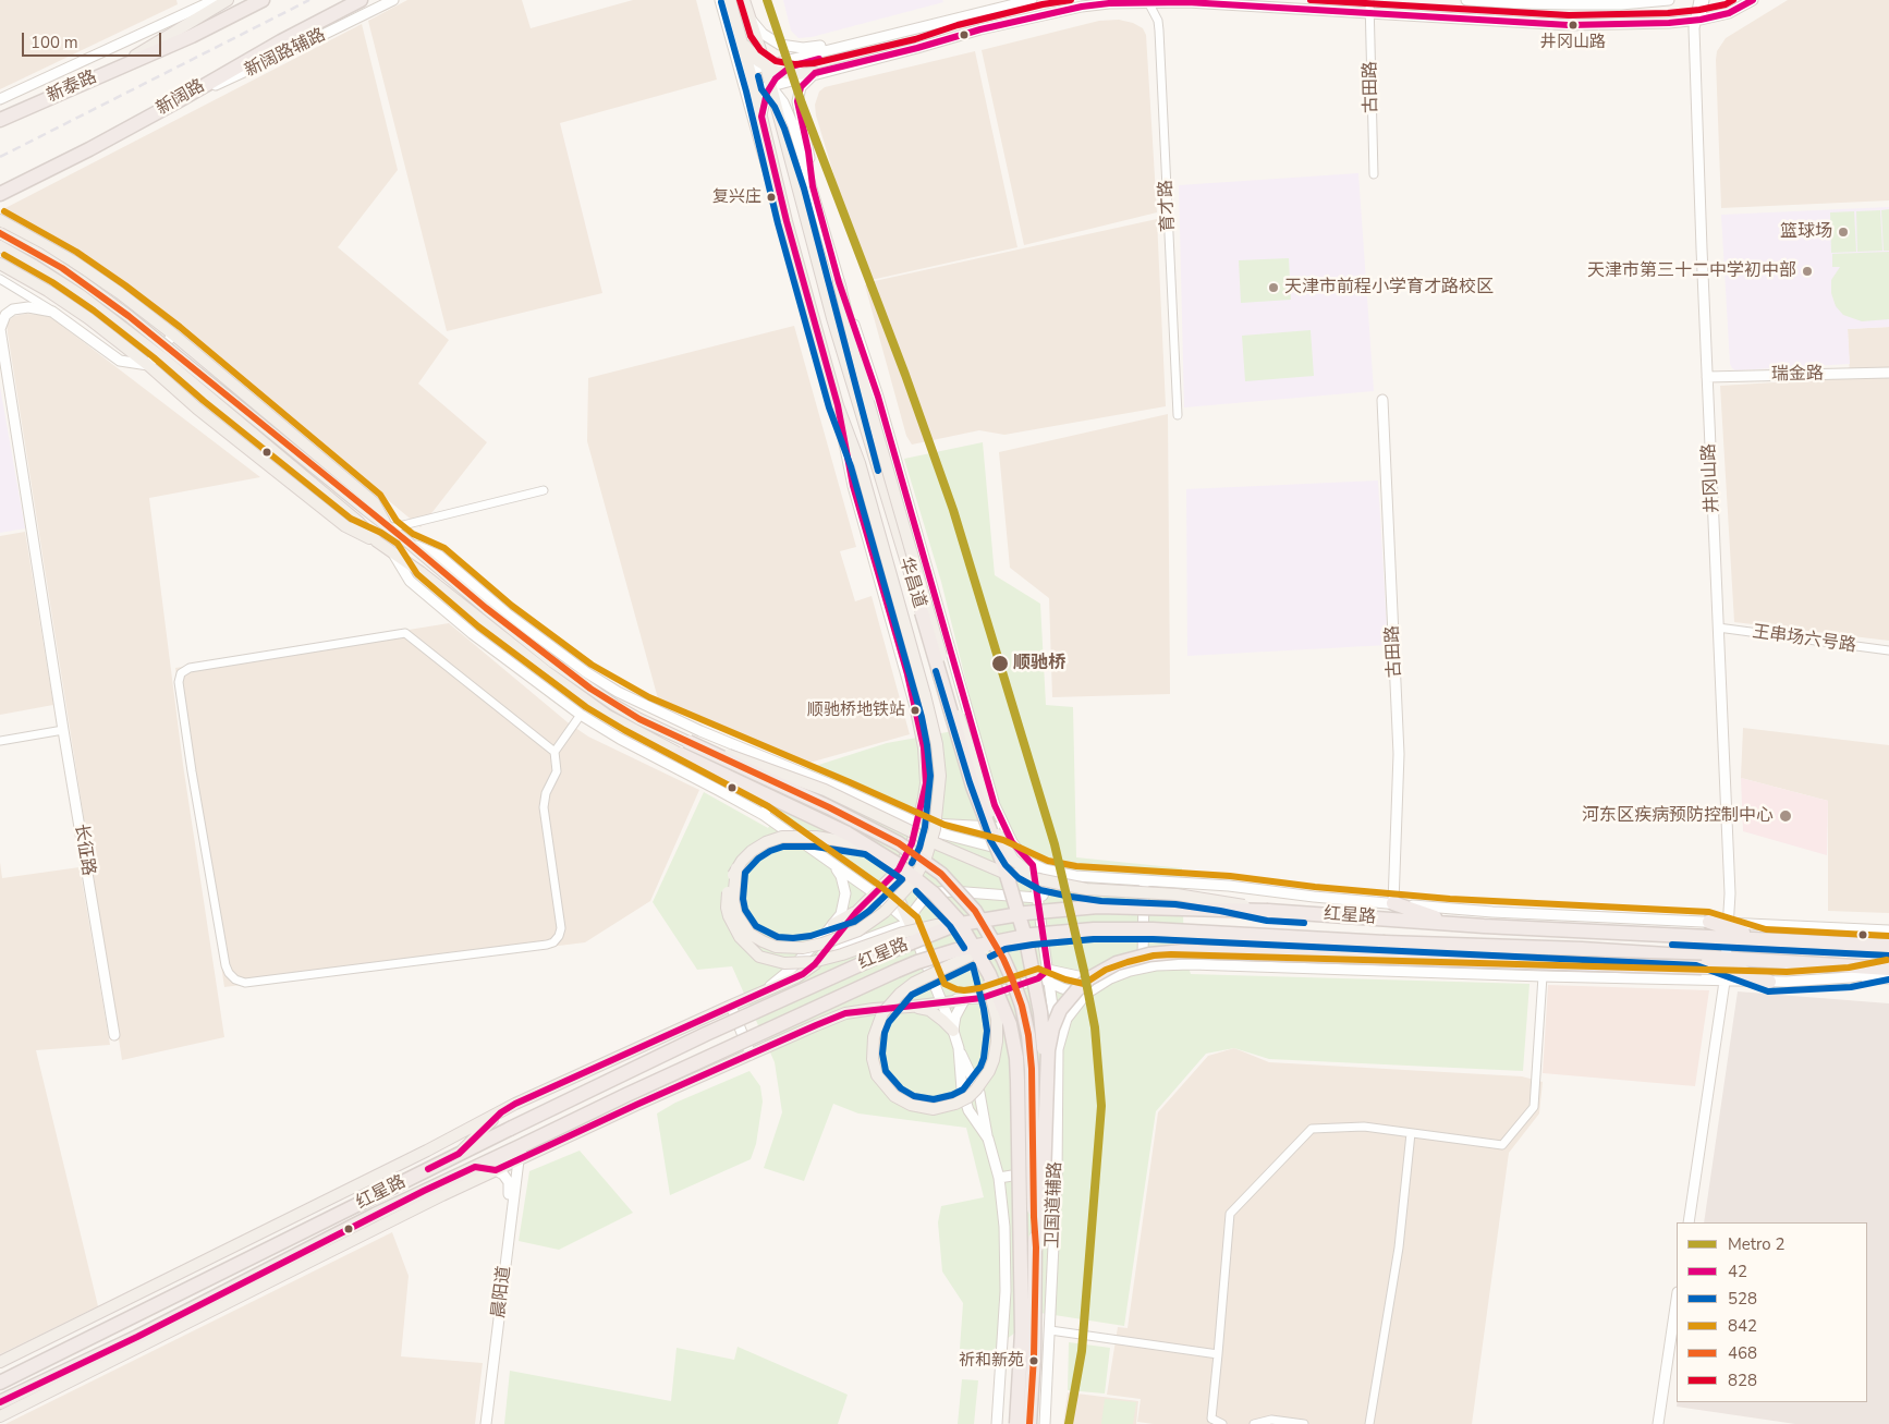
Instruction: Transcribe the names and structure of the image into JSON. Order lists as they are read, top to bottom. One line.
{"streets":{"highway":["新泰路","新阔路","华昌道","红星路"],"street":["新阔路辅路","古田路","育才路","瑞金路","井冈山路","王串场六号路","长征路","卫国道辅路","晨阳道"]},"crossings":[["新阔路辅路","新阔路"],["瑞金路","井冈山路"],["井冈山路","王串场六号路"],["井冈山路","红星路"],["井冈山路","卫国道辅路"]],"places":["井冈山路","复兴庄","篮球场","天津市第三十二中学初中部","天津市前程小学育才路校区","顺驰桥","顺驰桥地铁站","河东区疾病预防控制中心","祈和新苑"],"lines":["metro line 2","transit line 42","transit line 828","transit line 528","transit line 842","transit line 468"],"legend":["Metro 2","42","528","842","468","828"],"scale_bar":"100 m"}
